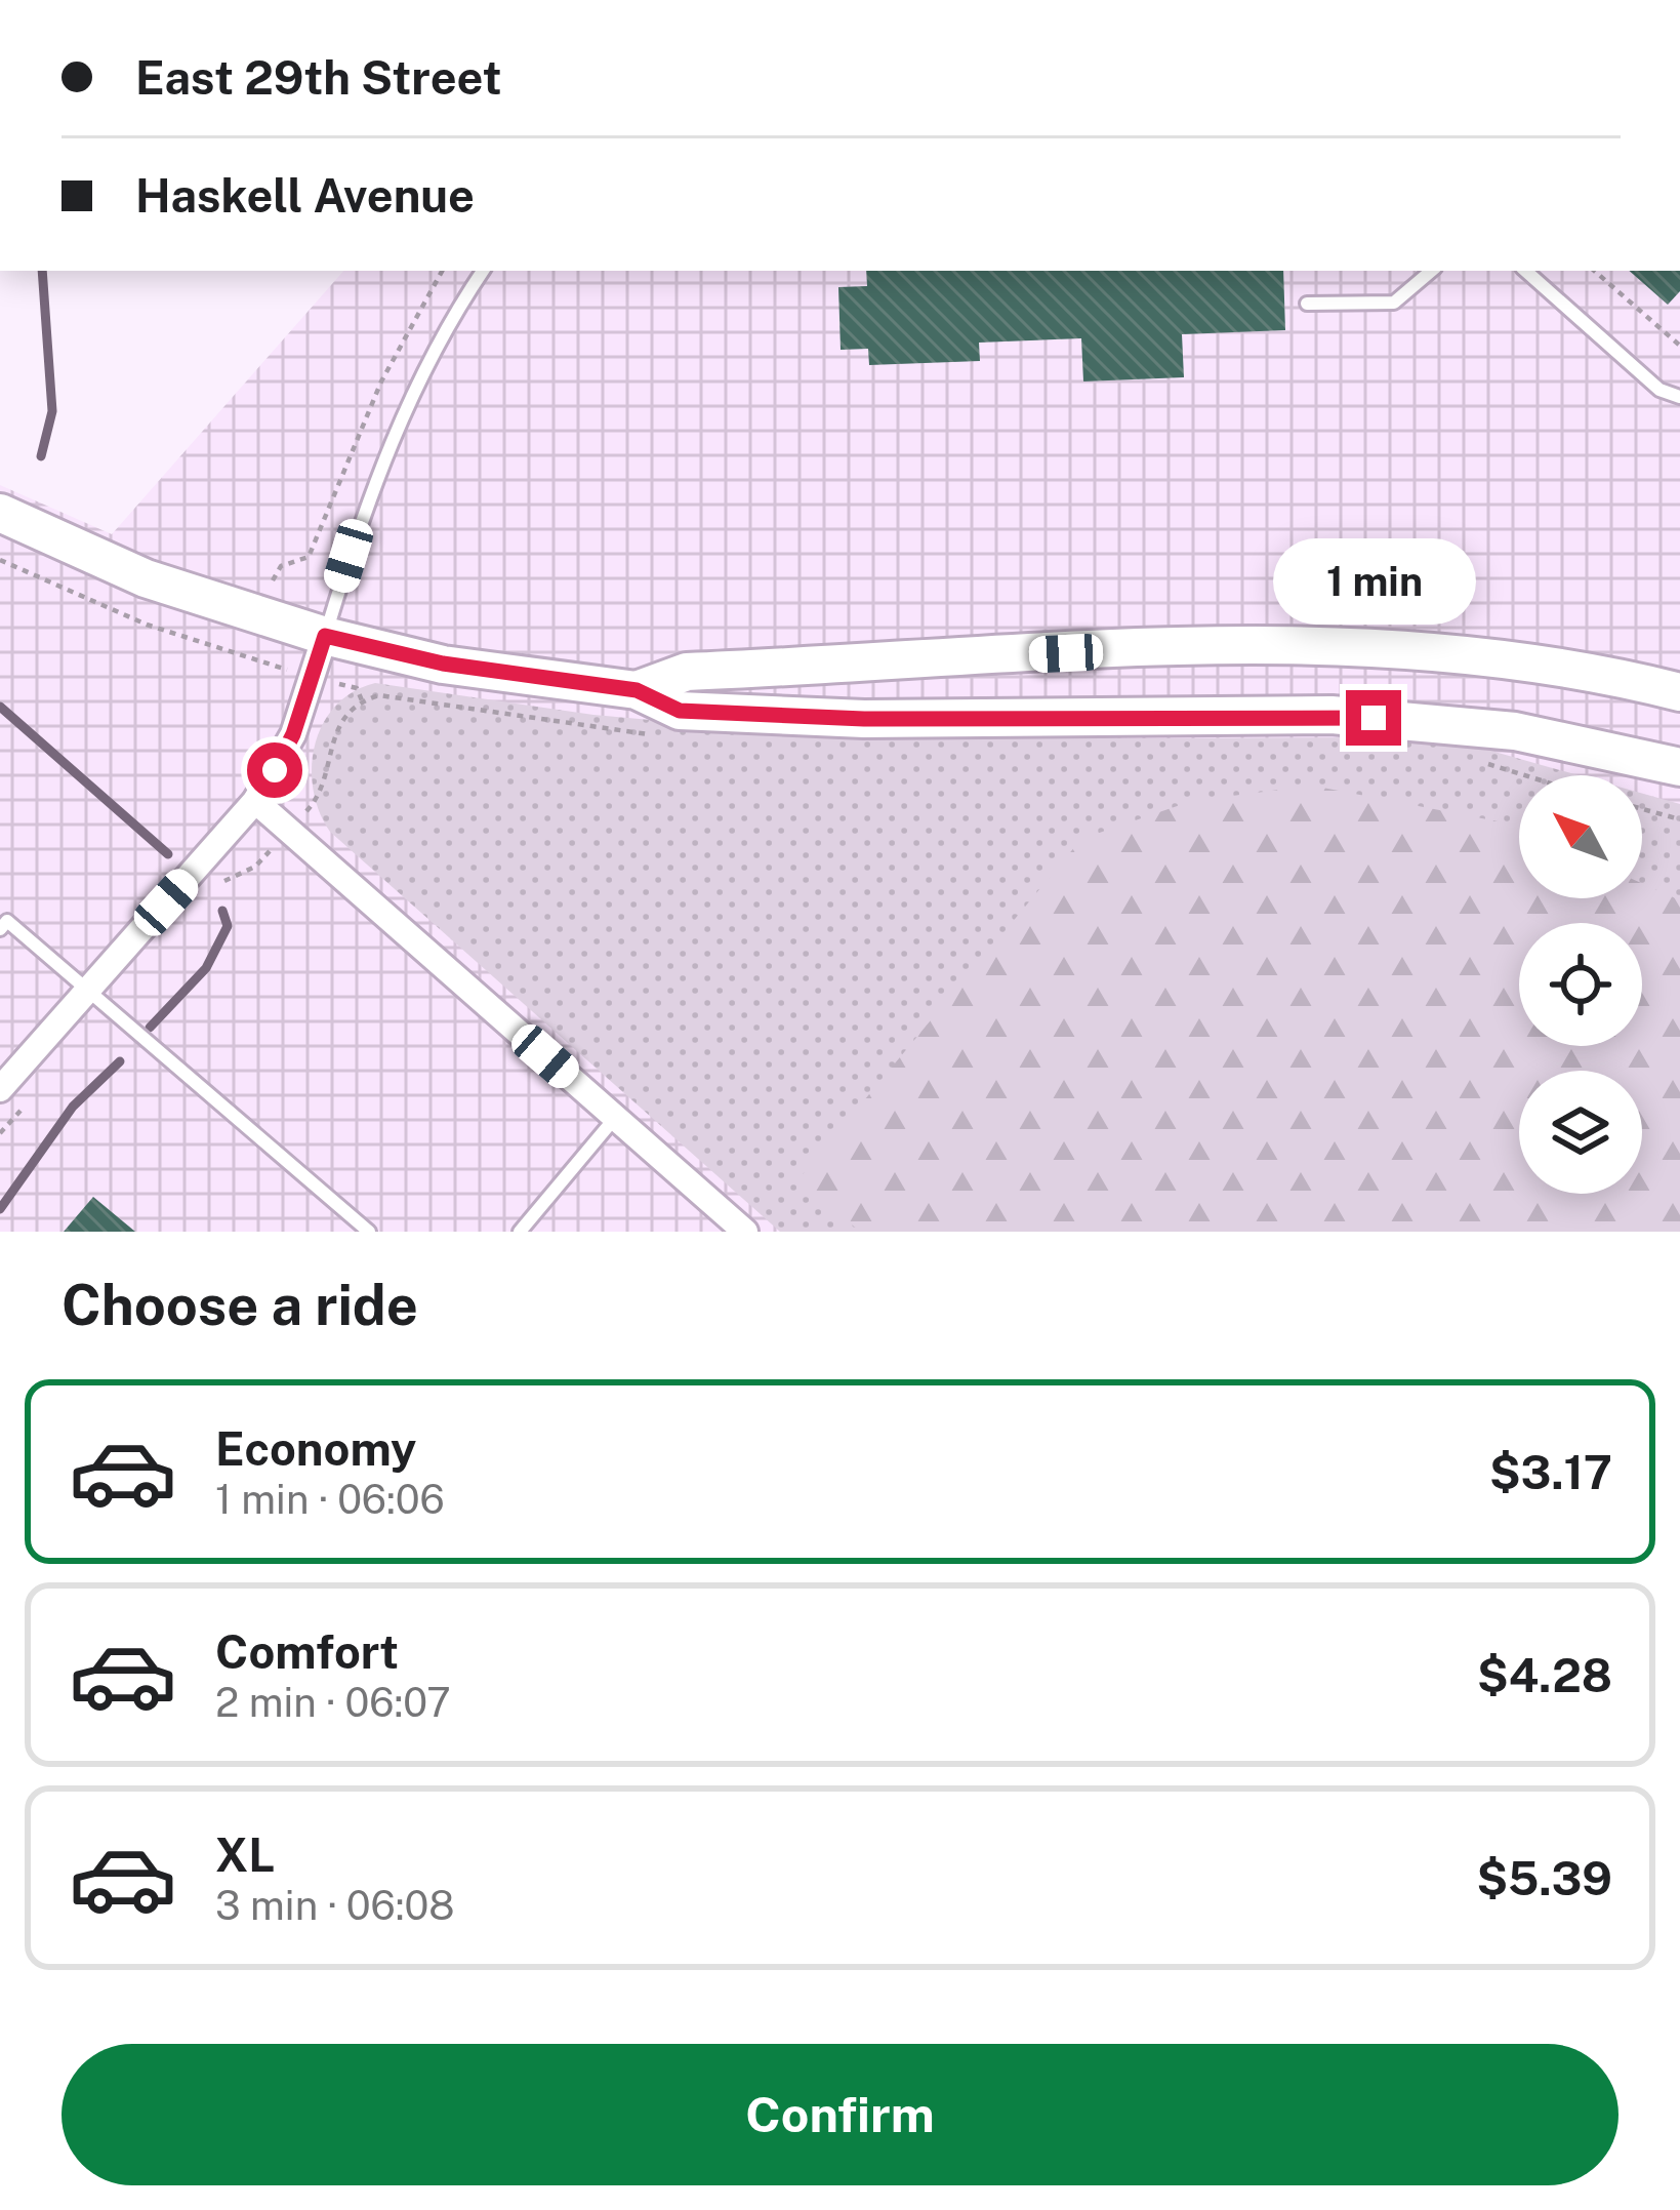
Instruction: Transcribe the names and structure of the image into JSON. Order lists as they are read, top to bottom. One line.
{"north":"top left","page":{"banner":["East 29th Street","Haskell Avenue"],"bubble":"1 min","heading":"Choose a ride","list":[{"name":"Economy","note":"1 min · 06:06","value":"$3.17"},{"name":"Comfort","note":"2 min · 06:07","value":"$4.28"},{"name":"XL","note":"3 min · 06:08","value":"$5.39"}],"buttons":"Confirm"}}
